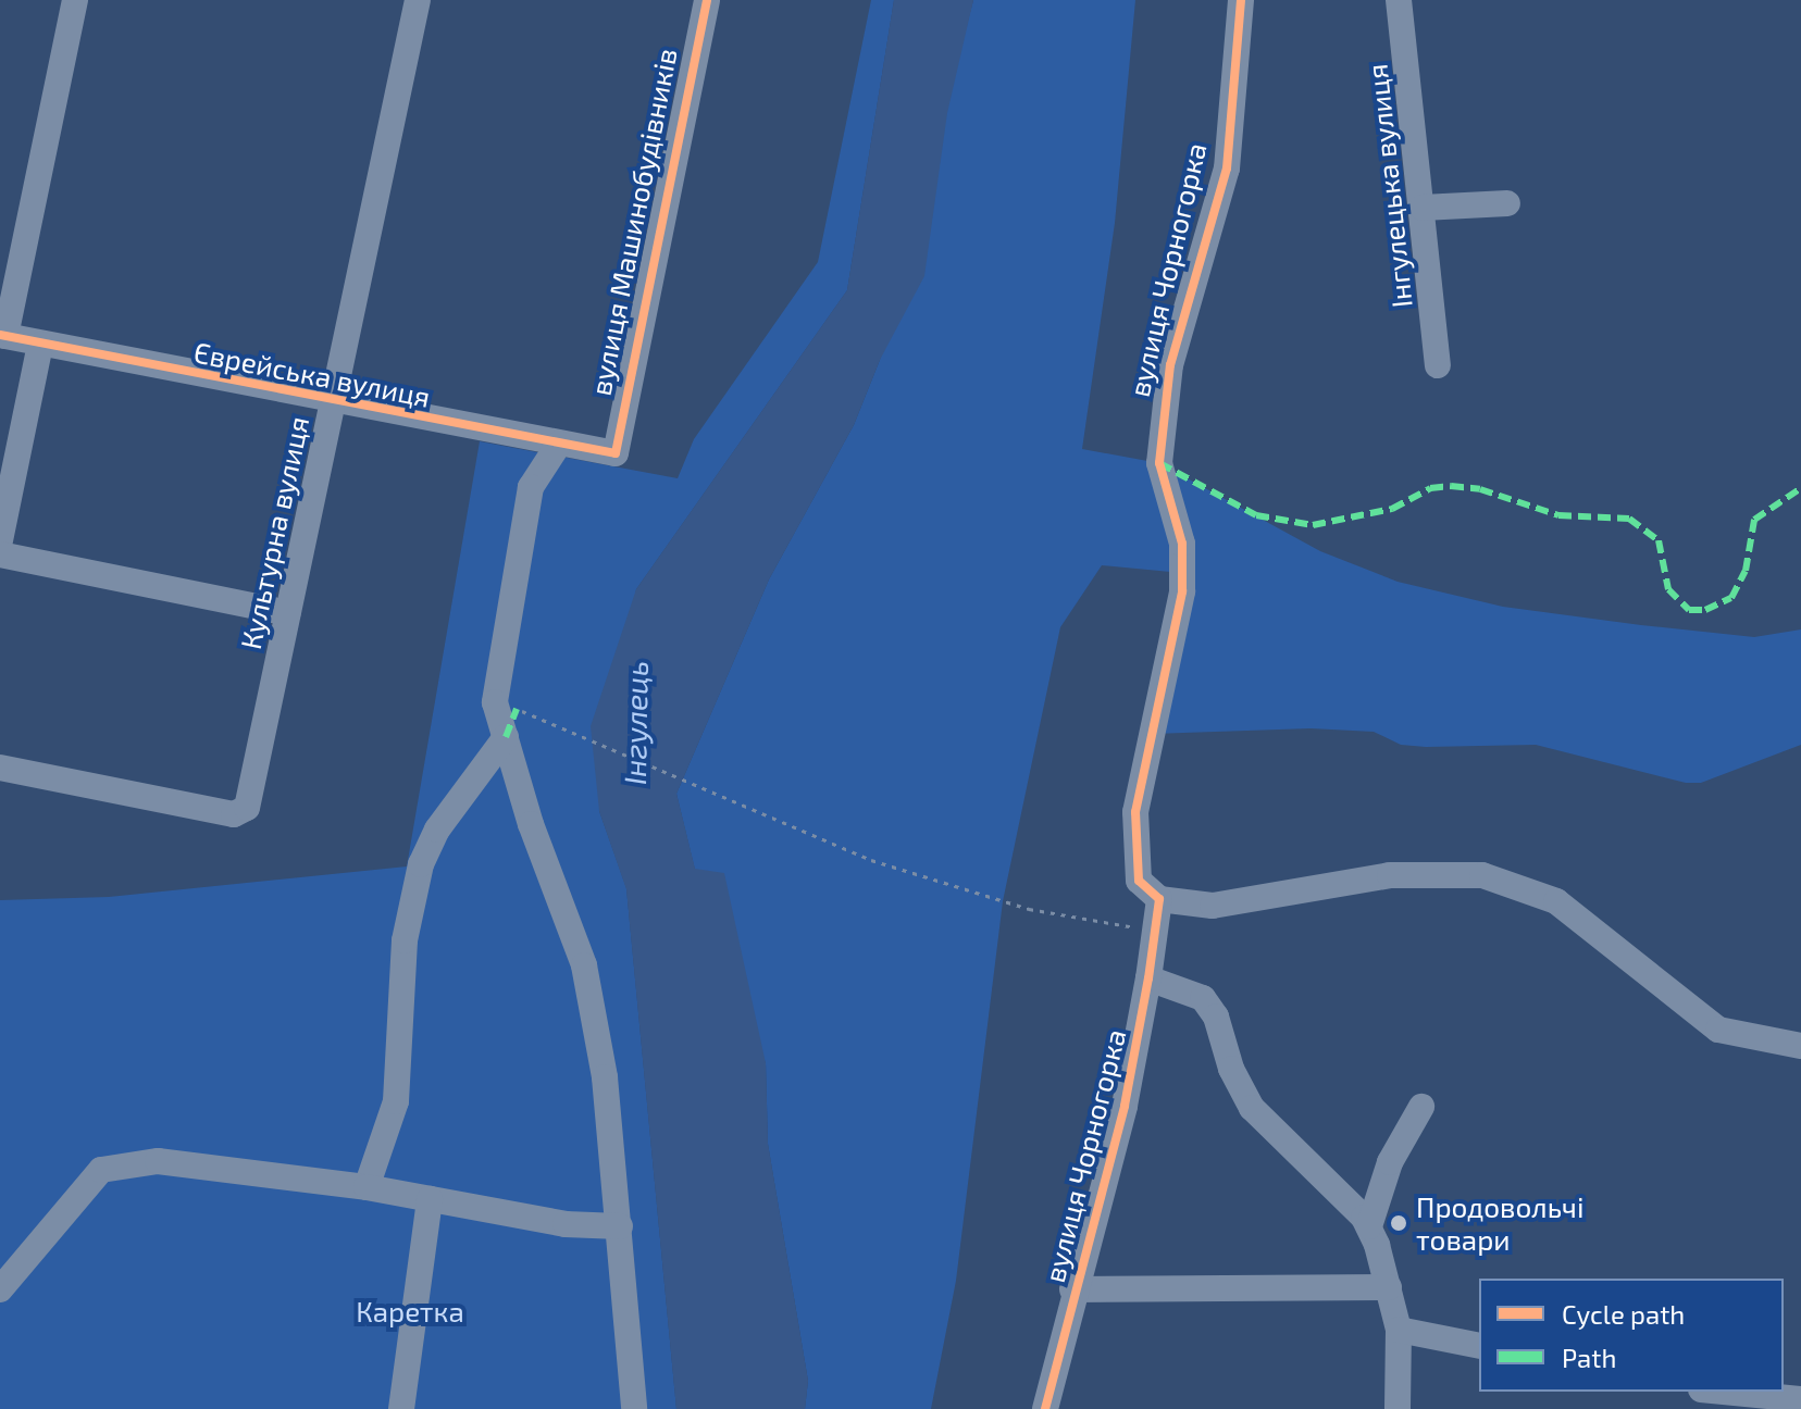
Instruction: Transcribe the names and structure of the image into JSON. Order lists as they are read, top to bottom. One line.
{"streets":{"street":["Інгулецька вулиця","вулиця Машинобудівників","вулиця Чорногорка","Єврейська вулиця","Культурна вулиця"]},"crossings":[["вулиця Машинобудівників","Єврейська вулиця"],["Єврейська вулиця","Культурна вулиця"]],"water":["Інгулець"],"parks":["Каретка"],"places":["Продовольчі товари"],"legend":["Cycle path","Path"]}
